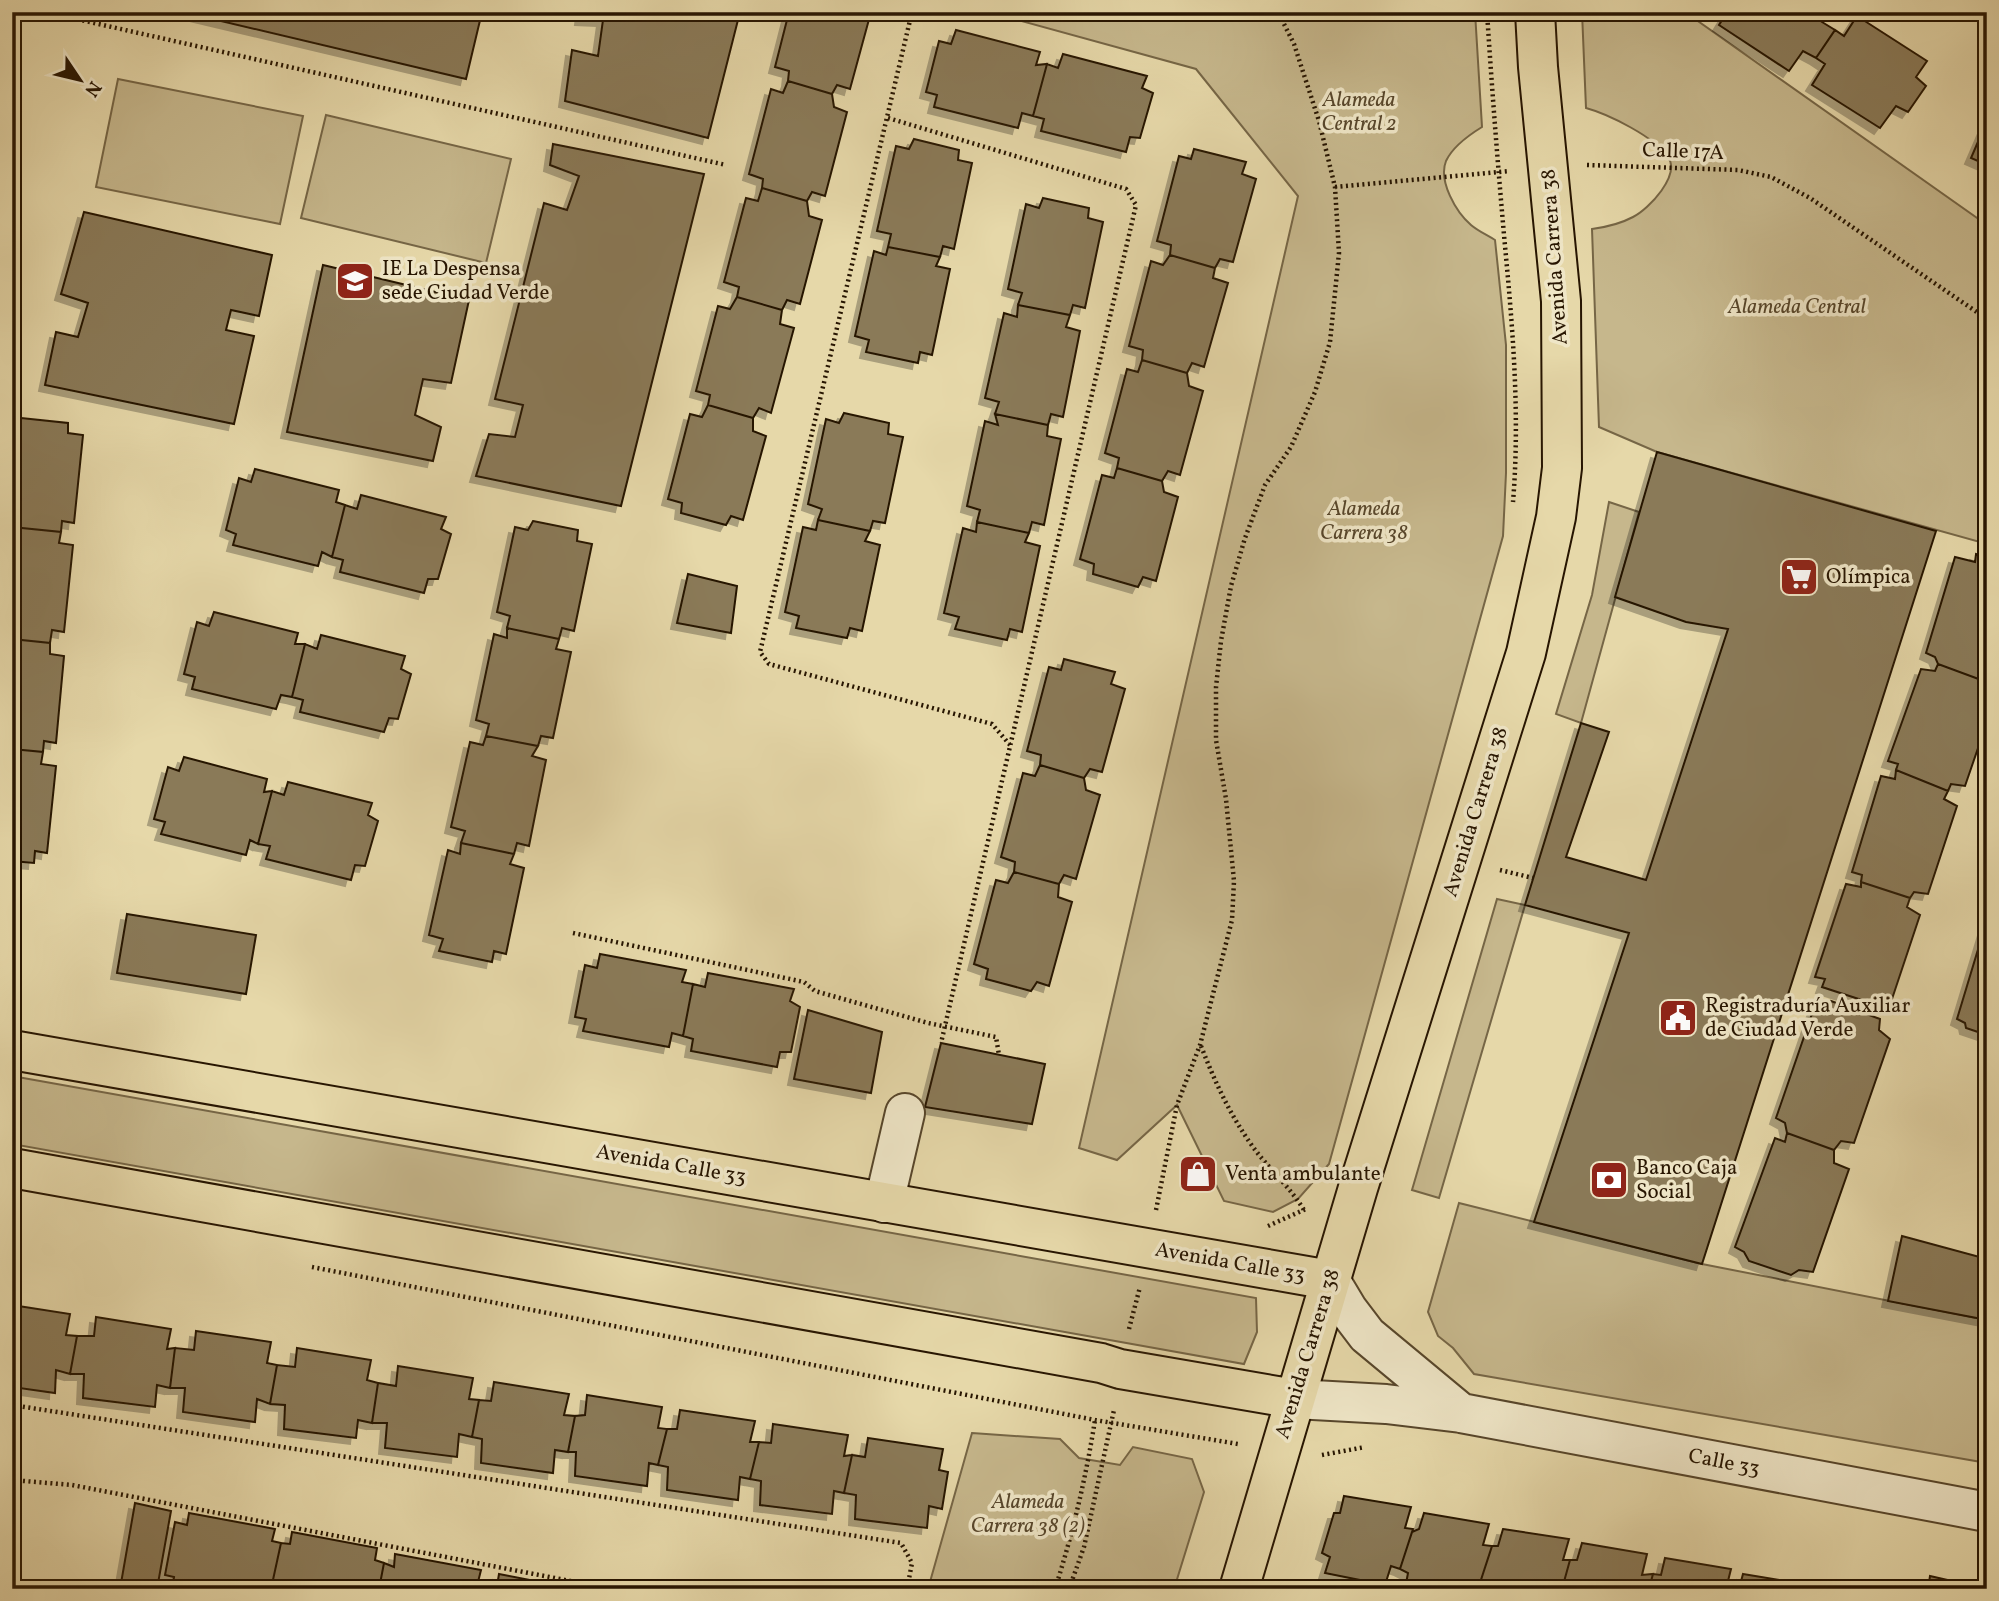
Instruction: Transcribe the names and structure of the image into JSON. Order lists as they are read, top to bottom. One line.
{"streets":{"main road":["Avenida Carrera 38","Avenida Calle 33"],"street":["Calle 33"],"path":["Calle 17A"]},"crossings":[["Calle 17A","Avenida Carrera 38"],["Avenida Carrera 38","Avenida Calle 33"],["Avenida Carrera 38","Calle 33"],["Avenida Calle 33","Calle 33"]],"parks":["Alameda Central 2","Alameda Central","Alameda Carrera 38","Alameda Carrera 38 (2)"],"places":{"school or university":["IE La Despensa sede Ciudad Verde"],"supermarket":["Olímpica"],"public building":["Registraduría Auxiliar de Ciudad Verde"],"shop":["Venta ambulante"],"bank":["Banco Caja Social"]},"north":"bottom right"}
